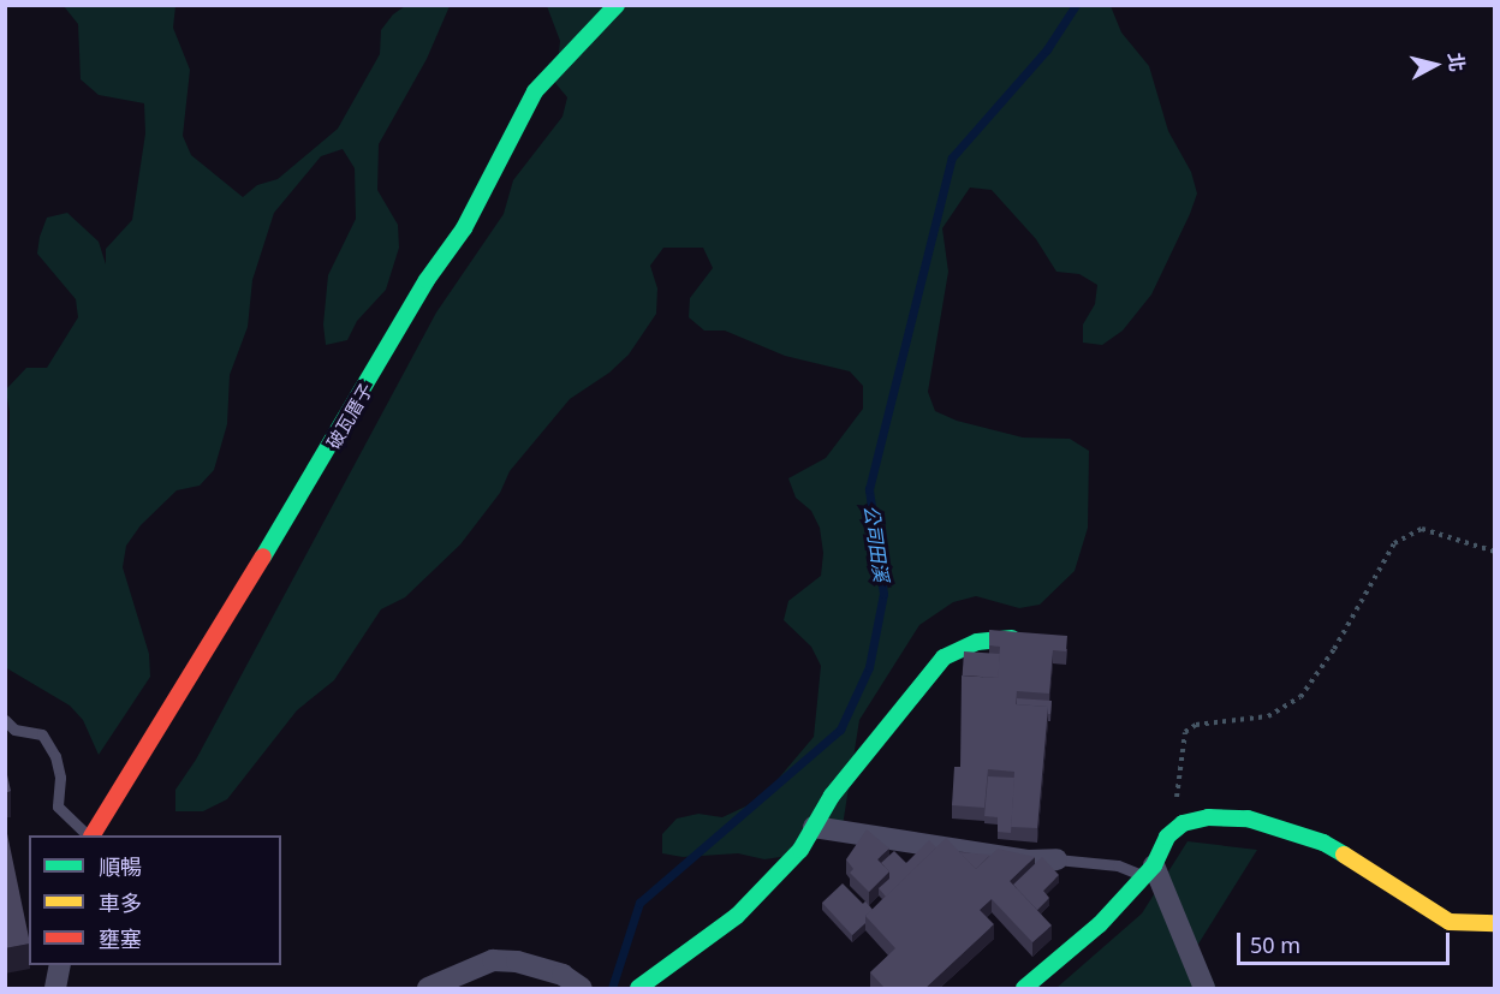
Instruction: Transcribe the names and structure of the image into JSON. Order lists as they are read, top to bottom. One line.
{"streets":{"street":["破瓦厝子"]},"water":["公司田溪"],"legend":["順暢","車多","壅塞"],"scale_bar":"50 m","north":"right"}
